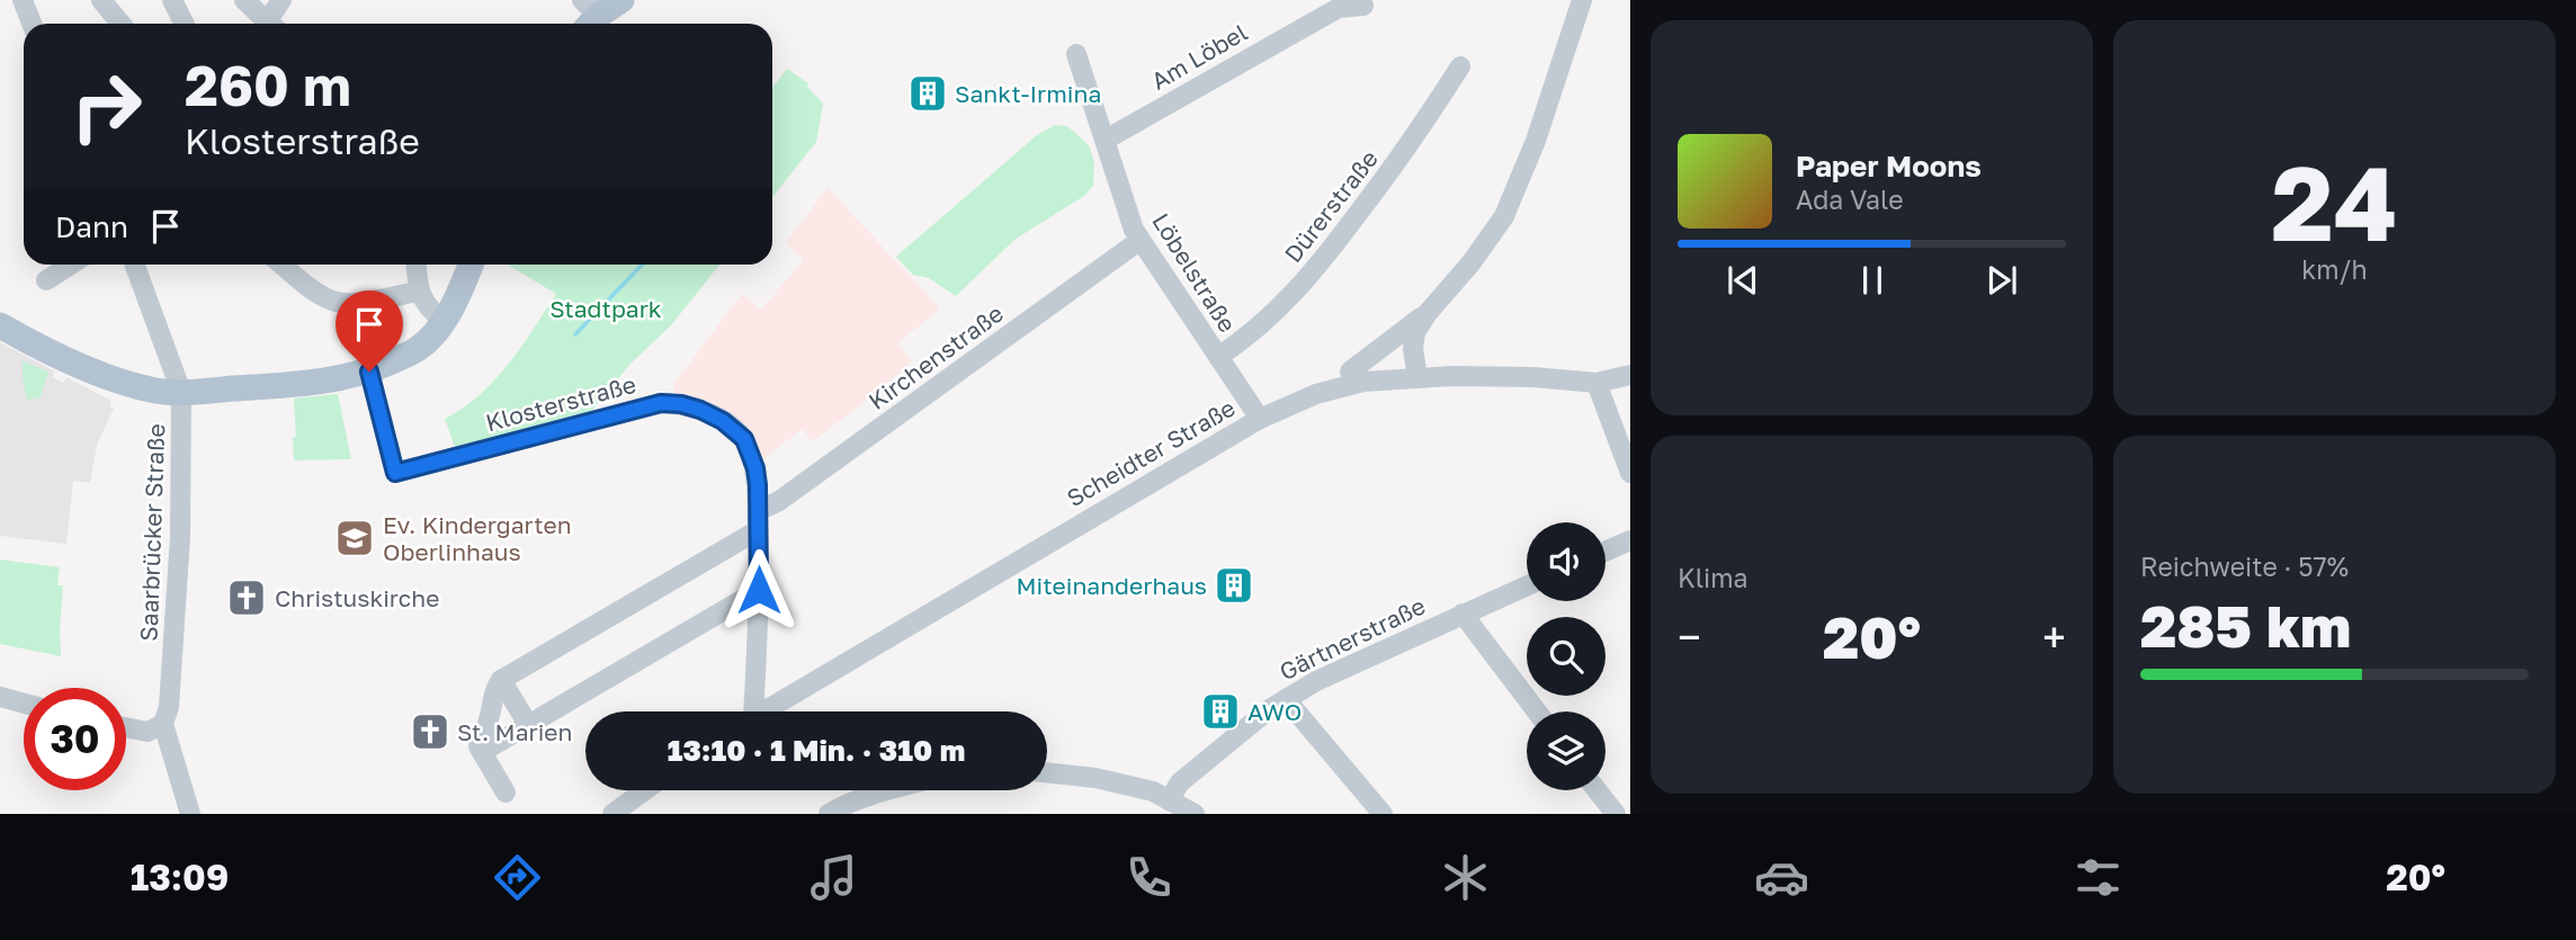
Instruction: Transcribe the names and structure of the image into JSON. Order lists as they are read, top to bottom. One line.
{"streets":{"street":["Am Löbel","Dürerstraße","Löbelstraße","Kirchenstraße","Klosterstraße","Scheidter Straße","Saarbrücker Straße","Gärtnerstraße"]},"crossings":[["Am Löbel","Löbelstraße"],["Dürerstraße","Löbelstraße"],["Löbelstraße","Kirchenstraße"],["Löbelstraße","Scheidter Straße"],["Kirchenstraße","Klosterstraße"]],"parks":["Stadtpark"],"places":{"building":["Sankt-Irmina","Miteinanderhaus","AWO"],"school or university":["Ev. Kindergarten Oberlinhaus"],"church":["Christuskirche","St. Marien"]},"page":{"tile":[["24","km/h"],"Klima",["Reichweite · 57%","285 km"]],"turn":["260 m","Klosterstraße"],"song":["Paper Moons","Ada Vale"],"then":"Dann","heat":["−","20°","+"],"limit":"30","trip":"13:10 · 1 Min. · 310 m","tabs":["13:09","20°"]}}
